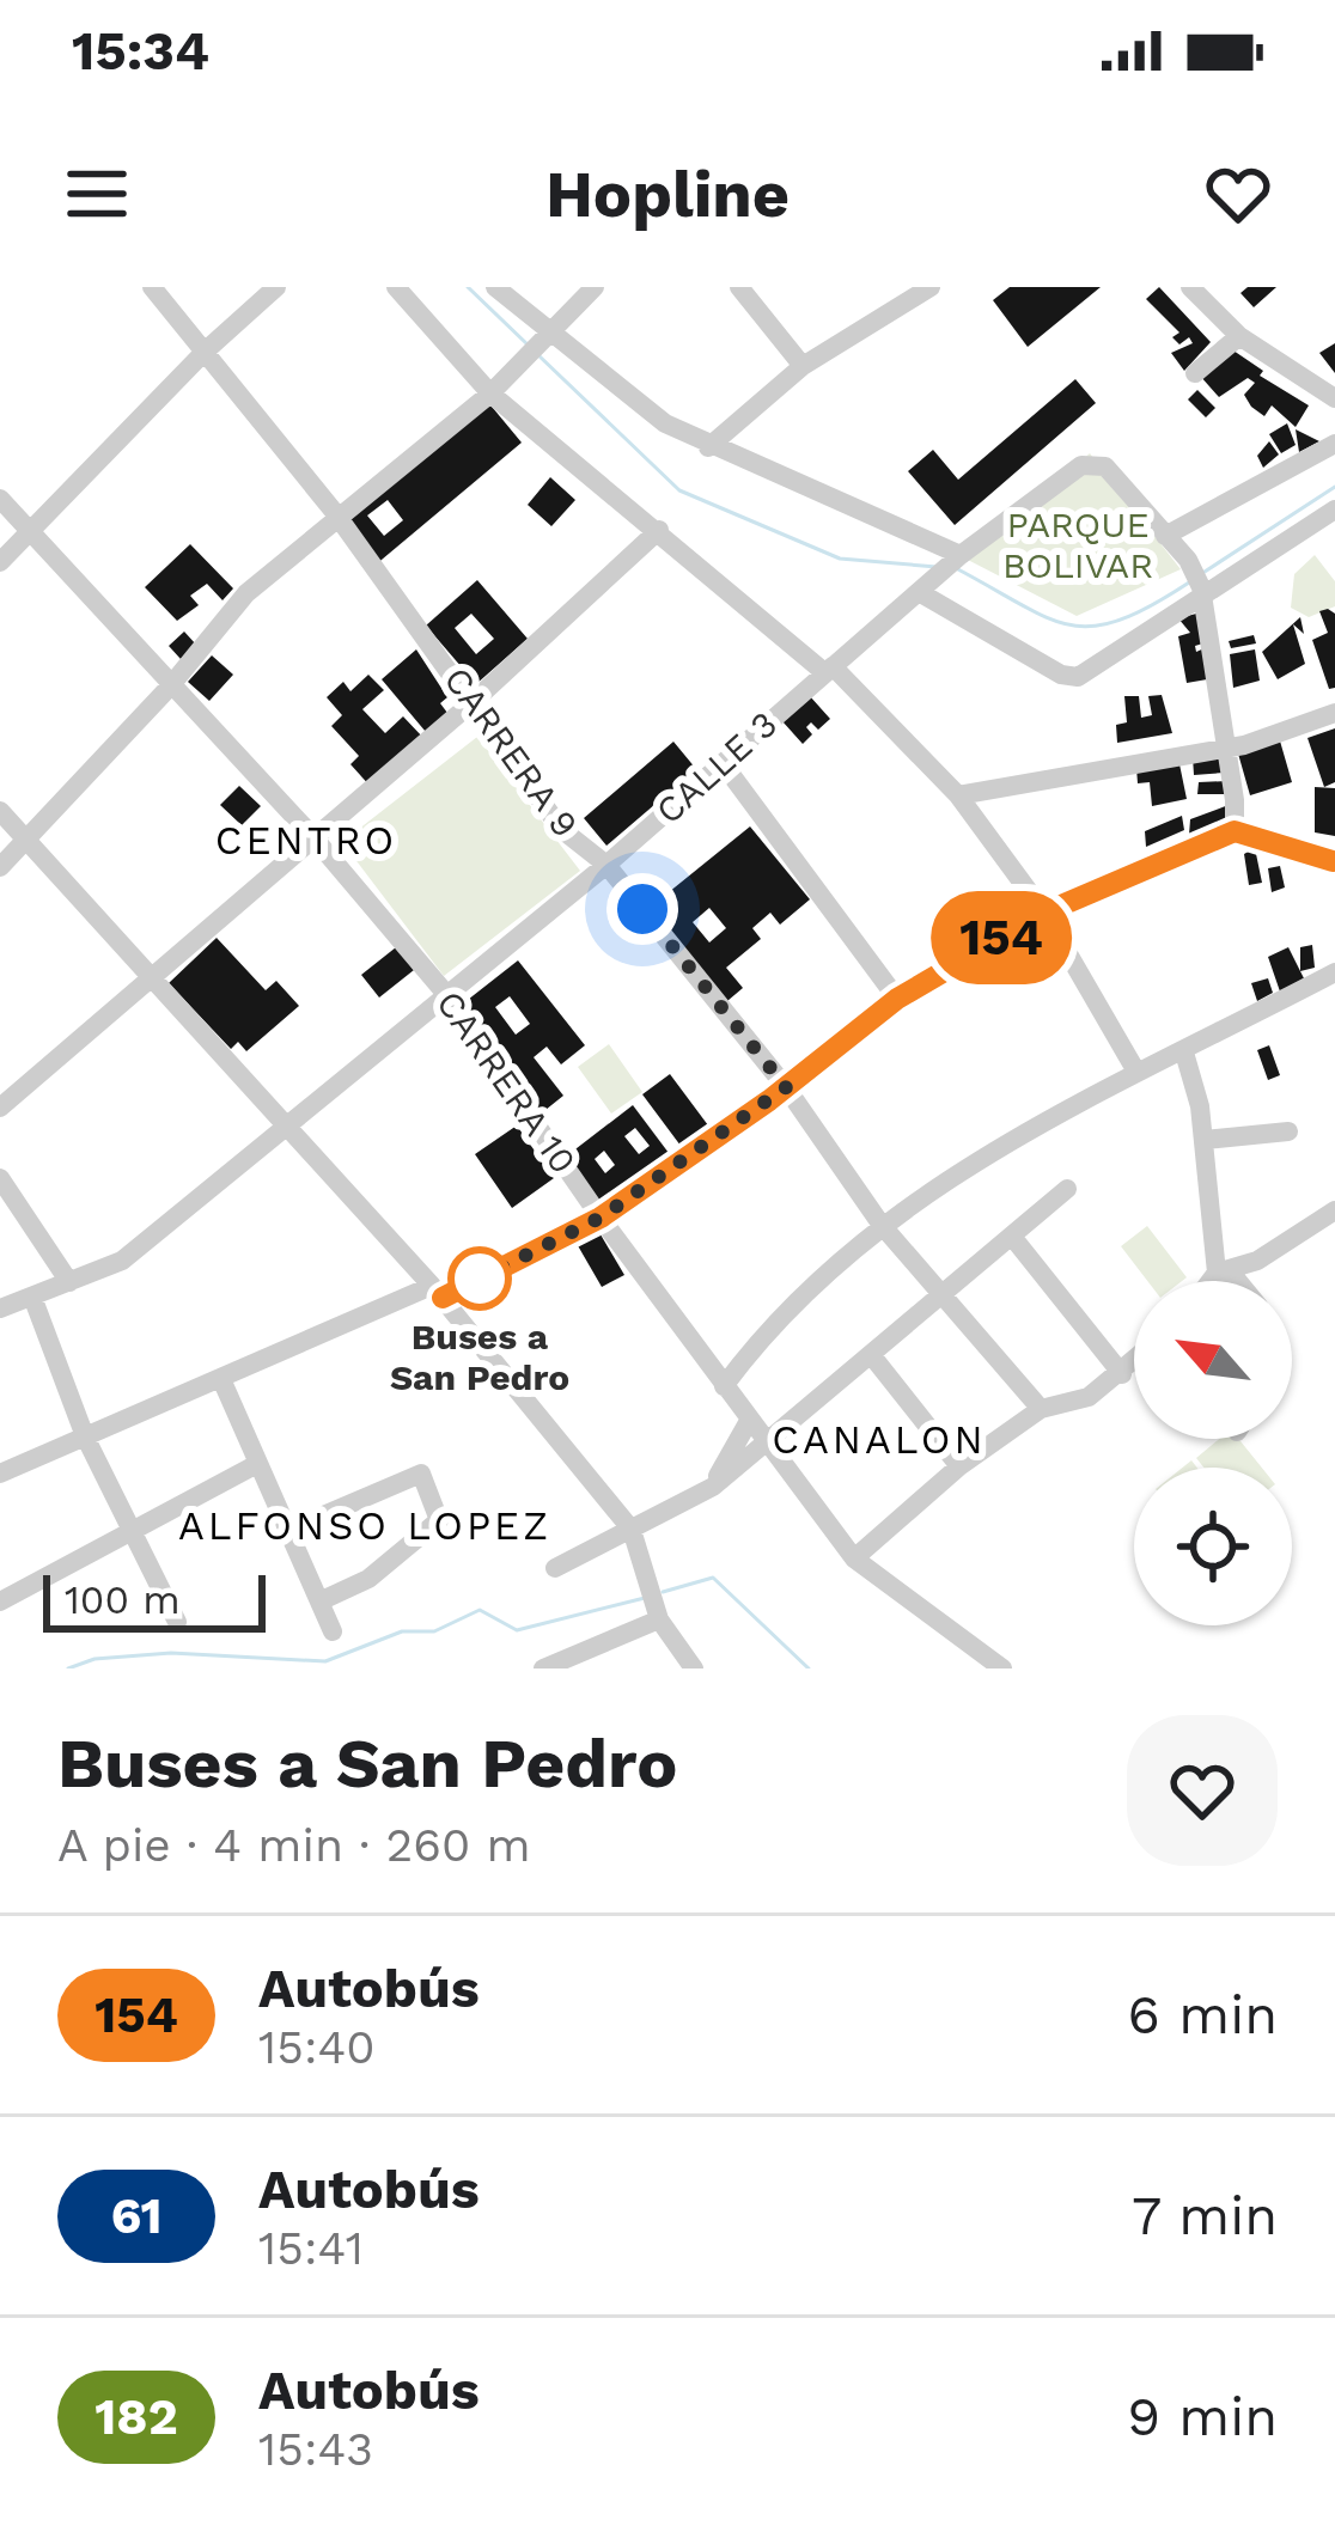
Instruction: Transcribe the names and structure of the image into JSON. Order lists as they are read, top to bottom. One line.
{"streets":{"street":["CARRERA 9","CALLE 3","CARRERA 10"]},"crossings":[["CARRERA 9","CALLE 3"],["CALLE 3","CARRERA 10"]],"districts":["CENTRO","CANALON","ALFONSO LOPEZ"],"parks":["PARQUE BOLIVAR"],"places":["Buses a San Pedro"],"lines":["bus line 154"],"scale_bar":"100 m","north":"top left","page":{"status":"15:34","header":"Hopline","on_map":"154","scale":"100 m","heading":["Buses a San Pedro","A pie · 4 min · 260 m"],"list":[{"mark":"154","name":"Autobús","note":"15:40","value":"6 min"},{"mark":"61","name":"Autobús","note":"15:41","value":"7 min"},{"mark":"182","name":"Autobús","note":"15:43","value":"9 min"}]}}
